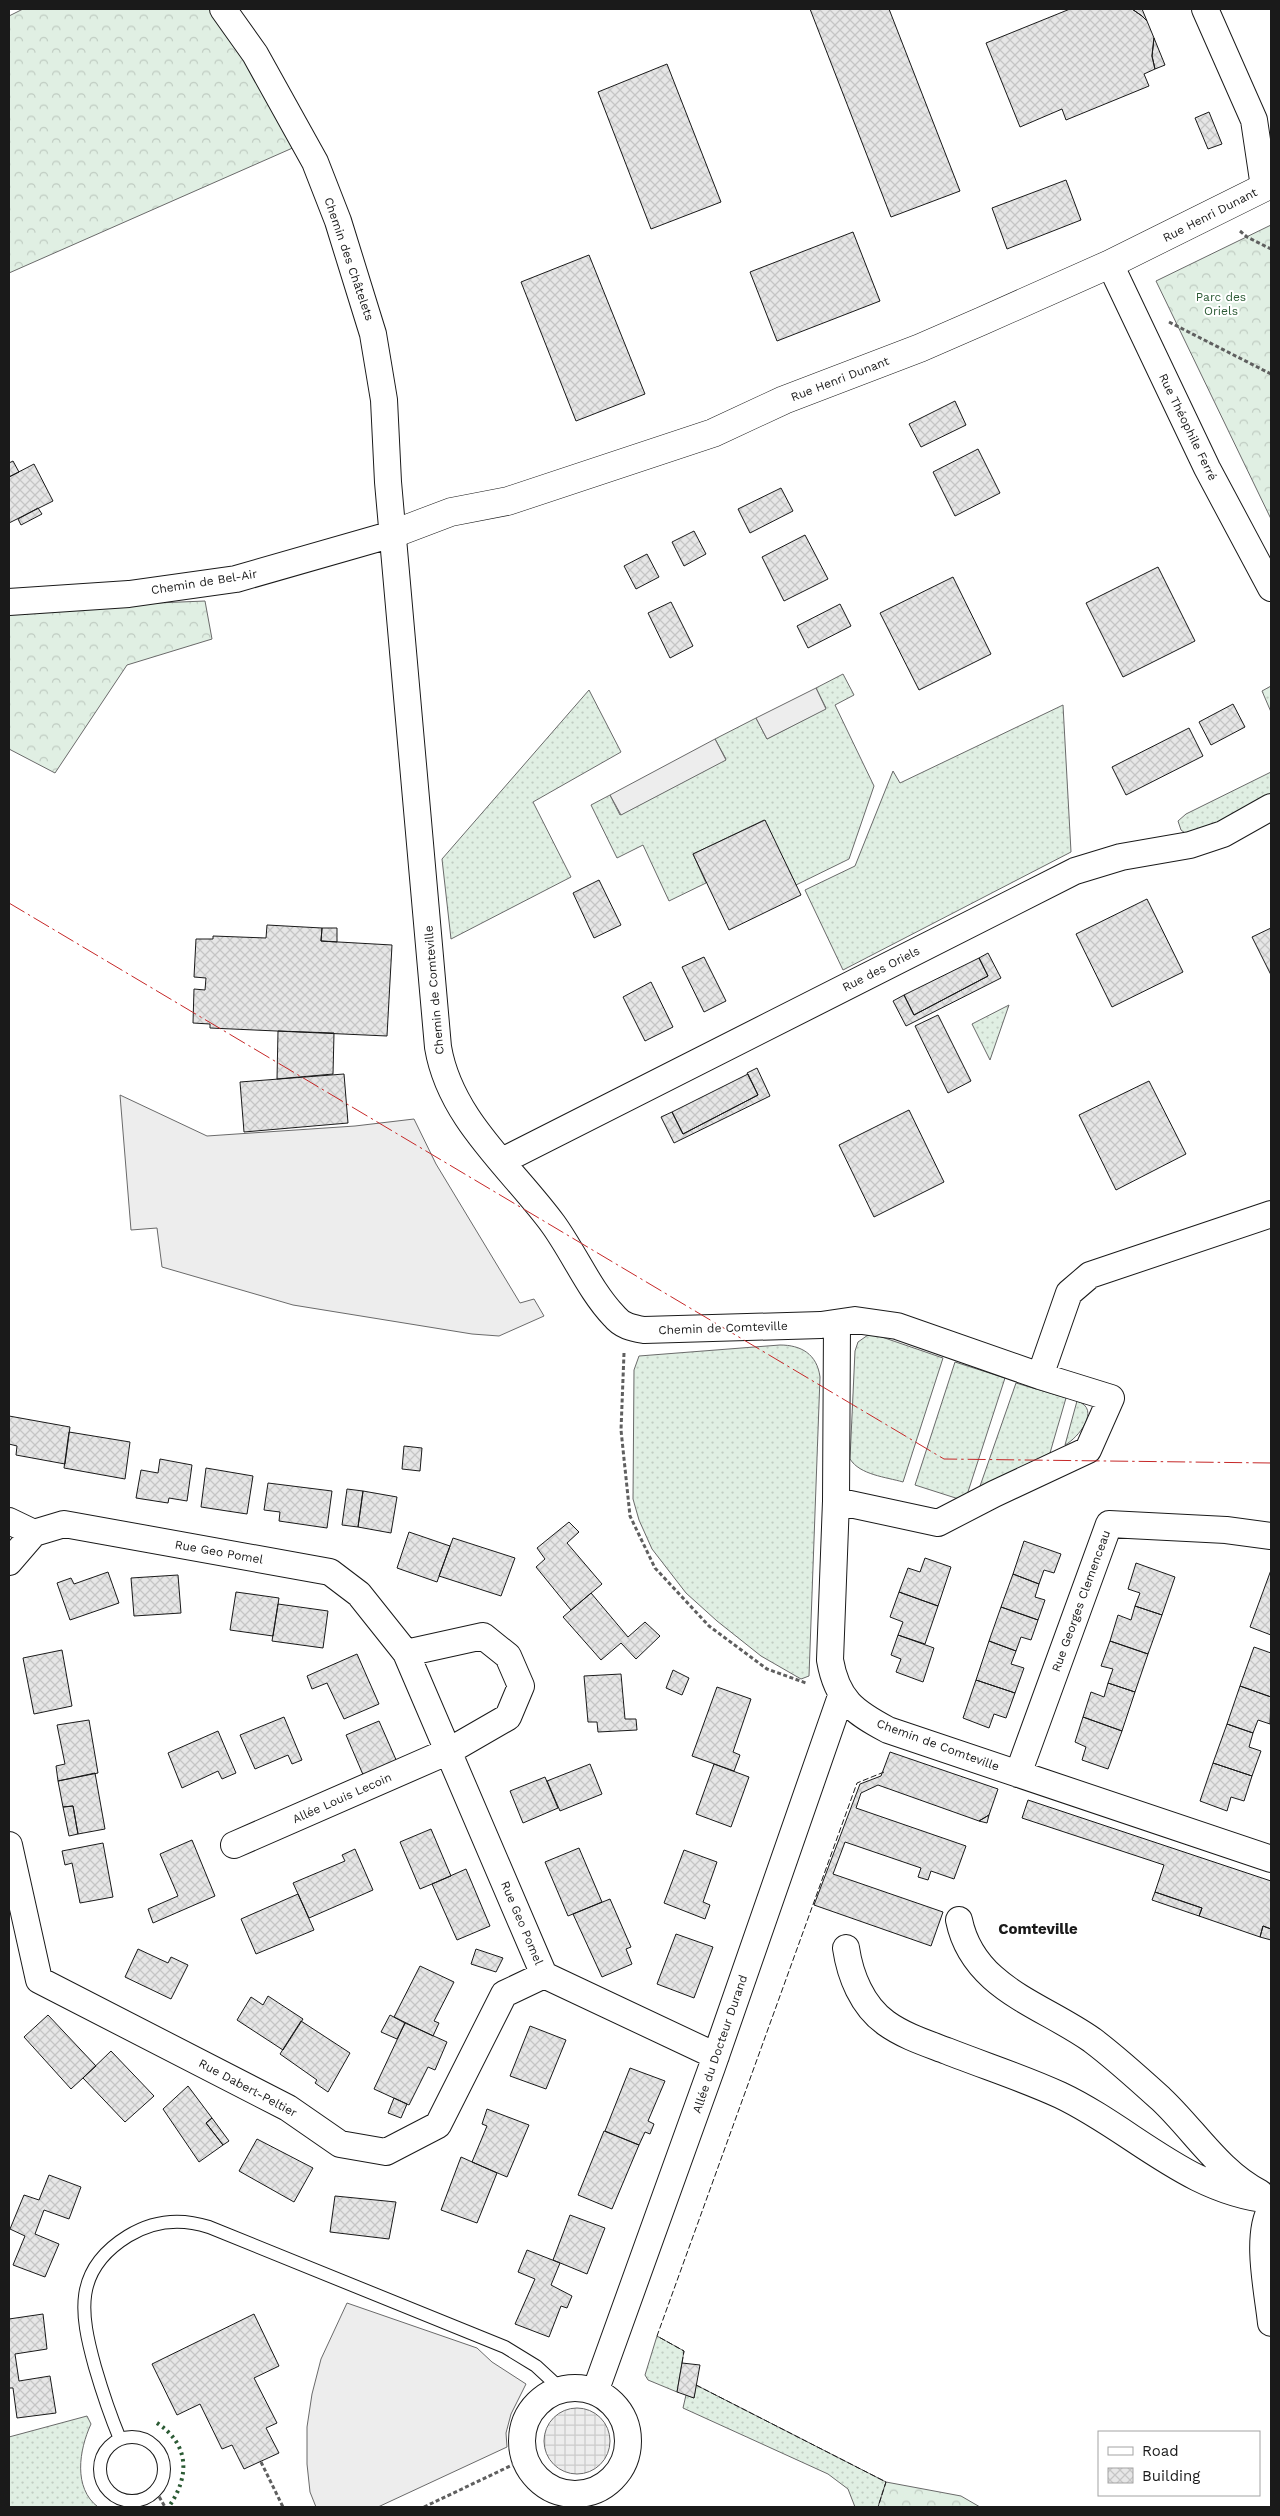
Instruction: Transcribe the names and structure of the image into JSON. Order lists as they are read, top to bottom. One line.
{"streets":{"street":["Rue Henri Dunant","Chemin des Châtelets","Rue Théophile Ferré","Chemin de Bel-Air","Rue des Oriels","Chemin de Comteville","Rue Geo Pomel","Rue Georges Clemenceau","Allée Louis Lecoin","Allée du Docteur Durand","Rue Dabert-Peltier"]},"crossings":[["Rue Henri Dunant","Chemin des Châtelets"],["Rue Henri Dunant","Rue Théophile Ferré"],["Rue Henri Dunant","Chemin de Bel-Air"],["Rue Henri Dunant","Chemin de Comteville"],["Chemin des Châtelets","Chemin de Bel-Air"],["Chemin des Châtelets","Chemin de Comteville"],["Chemin de Bel-Air","Chemin de Comteville"],["Rue des Oriels","Chemin de Comteville"],["Chemin de Comteville","Rue Georges Clemenceau"],["Chemin de Comteville","Allée du Docteur Durand"],["Rue Geo Pomel","Allée Louis Lecoin"],["Rue Geo Pomel","Allée du Docteur Durand"],["Rue Geo Pomel","Rue Dabert-Peltier"]],"districts":["Comteville"],"parks":["Parc des Oriels"],"legend":["Road","Building"]}
